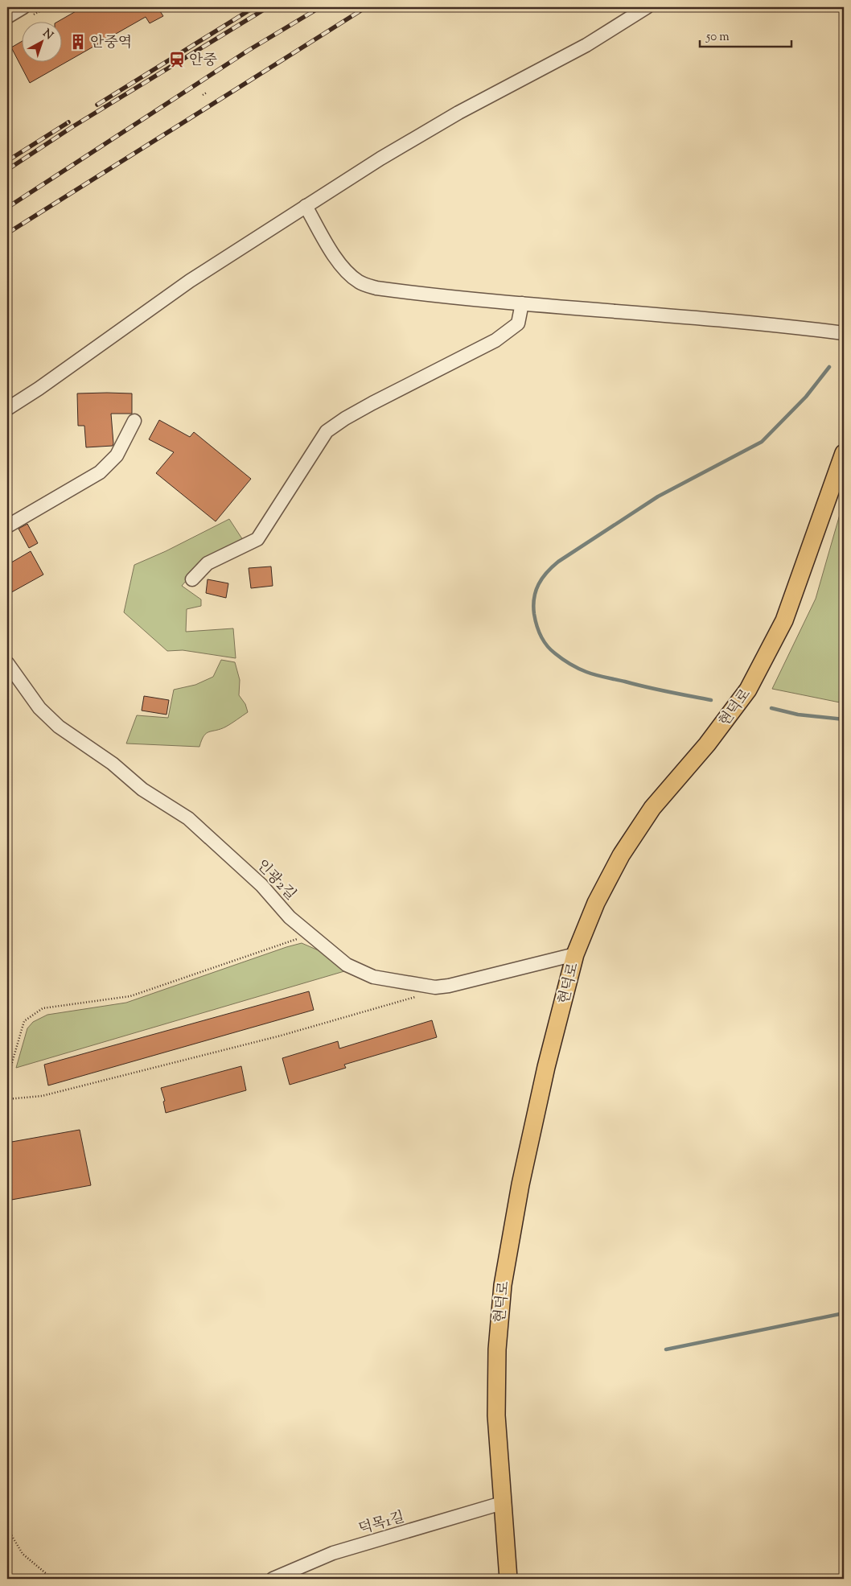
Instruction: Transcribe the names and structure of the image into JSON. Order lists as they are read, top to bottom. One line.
{"streets":{"main road":["현덕로"],"street":["인광2길","덕목1길"]},"crossings":[["현덕로","인광2길"],["현덕로","덕목1길"]],"places":{"building":["안중역"],"station":["안중"]},"scale_bar":"50 m","north":"top right"}
